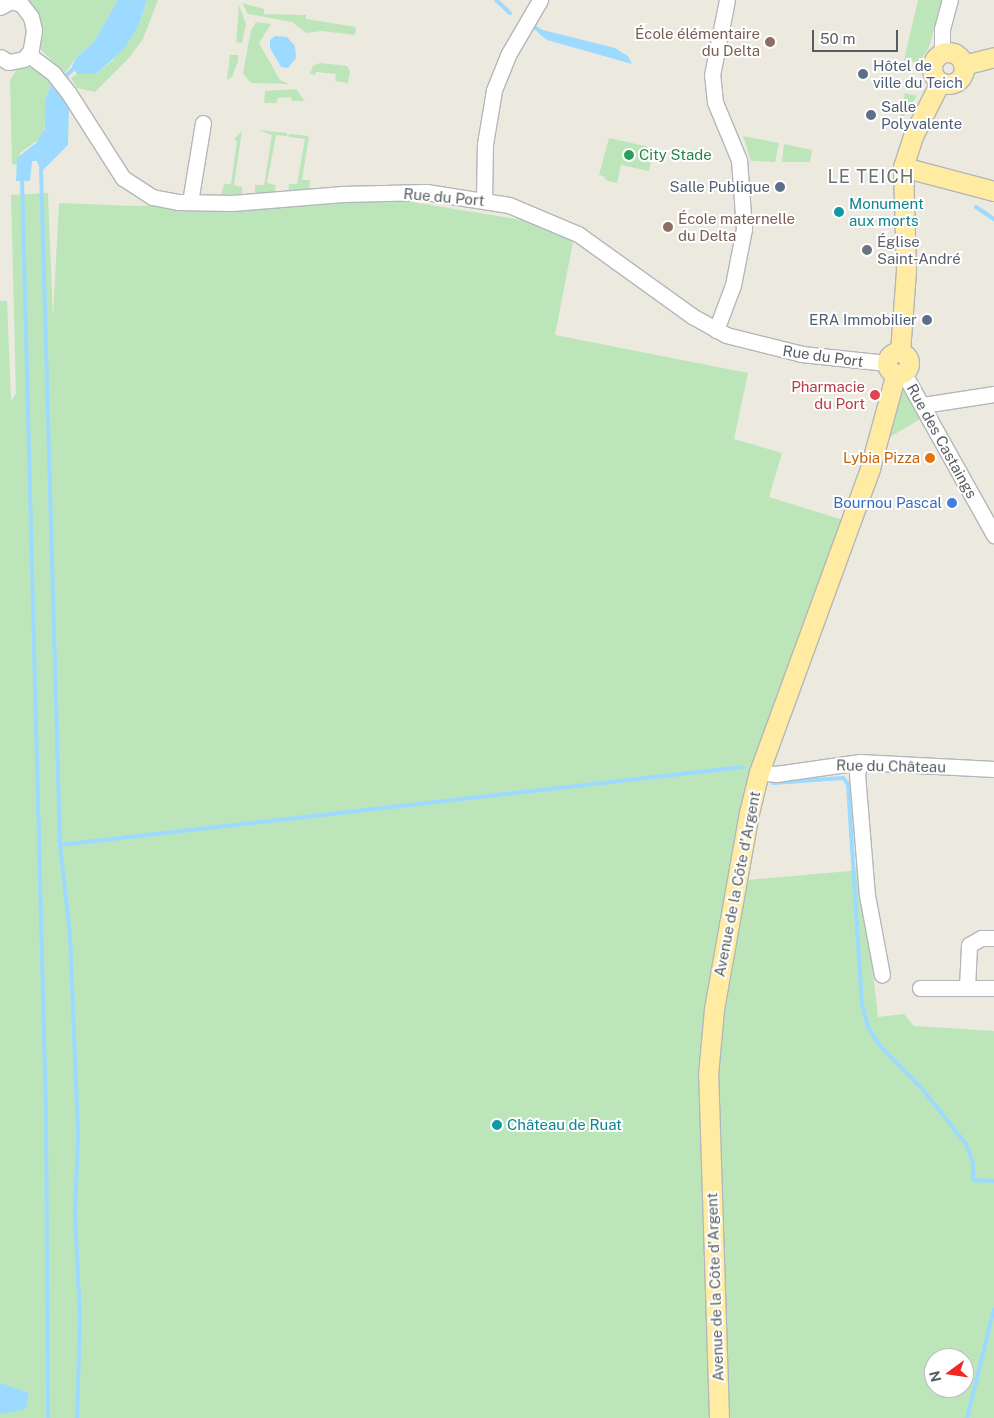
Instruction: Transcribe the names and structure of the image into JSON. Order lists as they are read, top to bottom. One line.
{"streets":{"main road":["Avenue de la Côte d'Argent"],"street":["Rue du Port","Rue des Castaings","Rue du Château"]},"crossings":[["Rue du Port","Rue des Castaings"],["Rue du Port","Avenue de la Côte d'Argent"],["Rue des Castaings","Avenue de la Côte d'Argent"],["Rue du Château","Avenue de la Côte d'Argent"]],"districts":["LE TEICH"],"places":["École élémentaire du Delta","Hôtel de ville du Teich","Salle Polyvalente","City Stade","Salle Publique","Monument aux morts","École maternelle du Delta","Église Saint-André","ERA Immobilier","Pharmacie du Port","Lybia Pizza","Bournou Pascal","Château de Ruat"],"scale_bar":"50 m","north":"left"}
